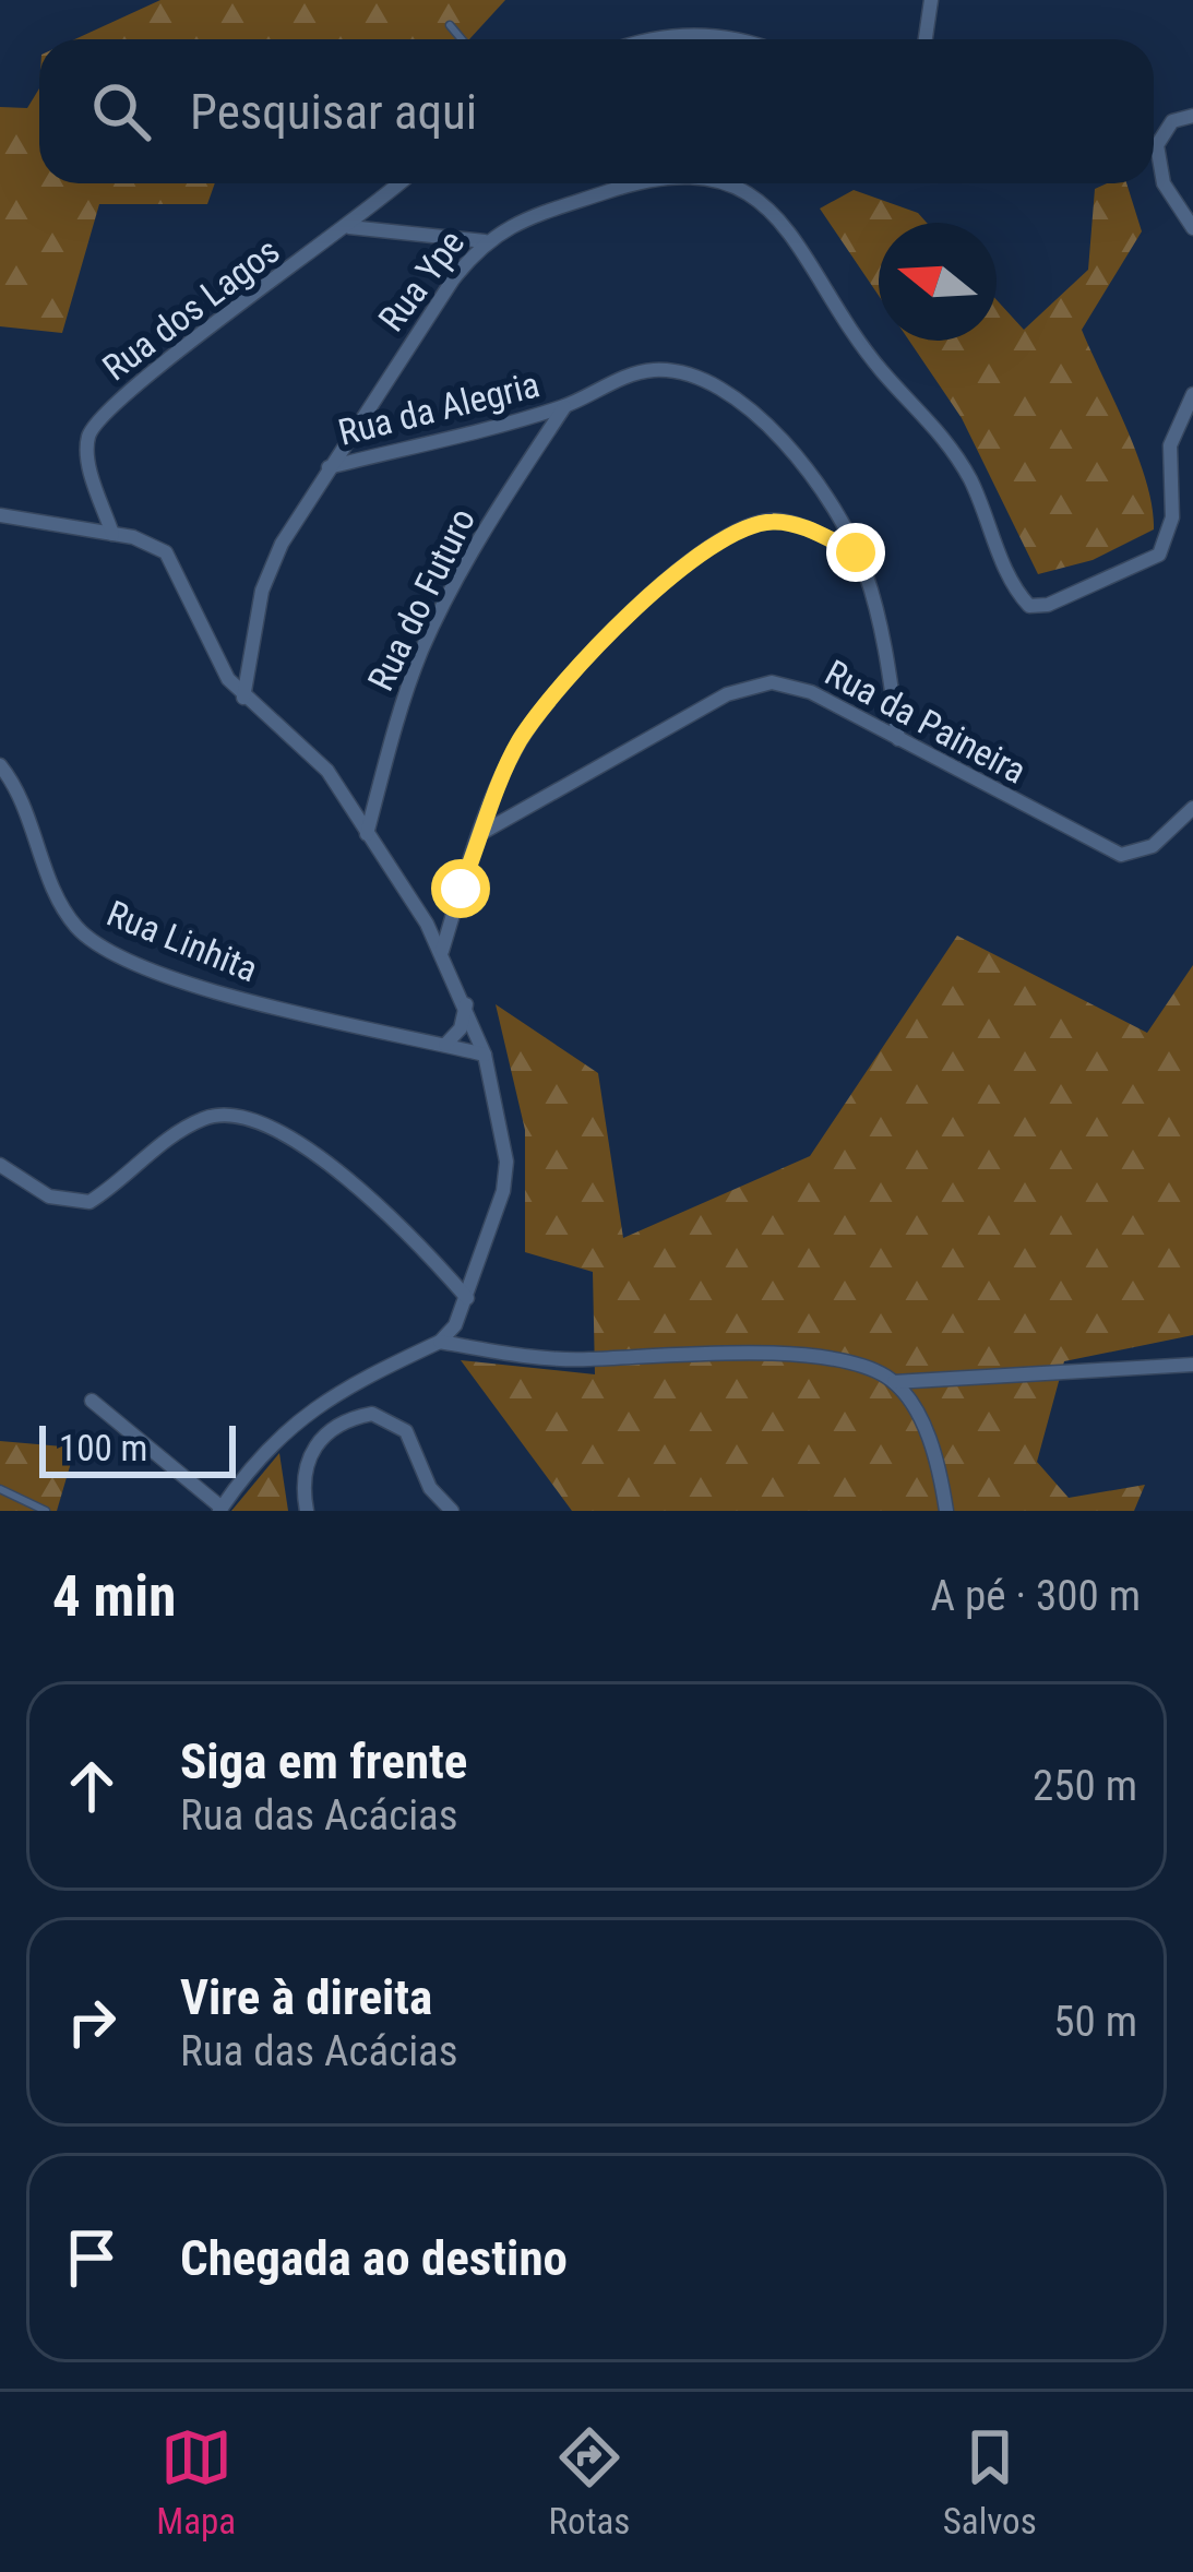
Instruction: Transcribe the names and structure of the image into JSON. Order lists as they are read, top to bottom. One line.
{"streets":{"street":["Rua Ype","Rua dos Lagos","Rua da Alegria","Rua do Futuro","Rua da Paineira","Rua Linhita"]},"crossings":[["Rua Ype","Rua da Alegria"],["Rua da Alegria","Rua do Futuro"]],"scale_bar":"100 m","north":"left","page":{"search":"Pesquisar aqui","scale":"100 m","heading":["4 min","A pé · 300 m"],"list":[["Siga em frente","Rua das Acácias","250 m"],["Vire à direita","Rua das Acácias","50 m"],"Chegada ao destino"],"nav":["Mapa","Rotas","Salvos"]}}
